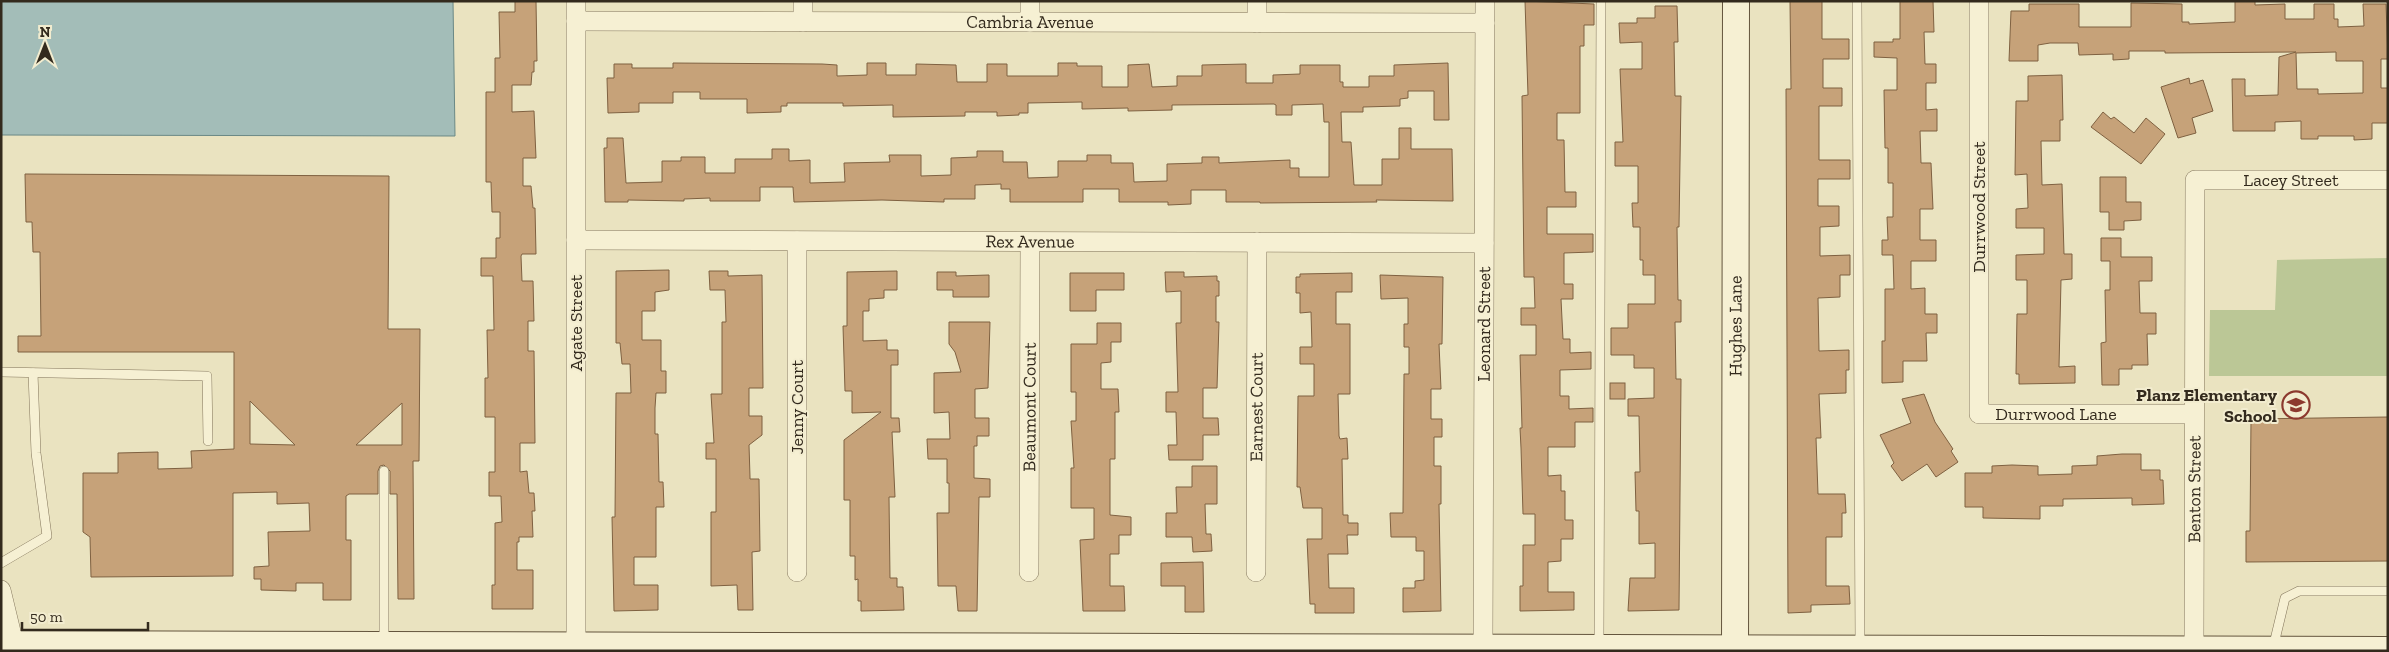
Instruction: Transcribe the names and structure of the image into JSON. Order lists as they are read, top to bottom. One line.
{"streets":{"street":["Cambria Avenue","Lacey Street","Durrwood Street","Rex Avenue","Agate Street","Leonard Street","Hughes Lane","Jenny Court","Beaumont Court","Earnest Court","Durrwood Lane","Benton Street"]},"crossings":[["Cambria Avenue","Agate Street"],["Cambria Avenue","Leonard Street"],["Lacey Street","Benton Street"],["Durrwood Street","Durrwood Lane"],["Rex Avenue","Agate Street"],["Rex Avenue","Leonard Street"],["Rex Avenue","Jenny Court"],["Rex Avenue","Beaumont Court"],["Rex Avenue","Earnest Court"],["Durrwood Lane","Benton Street"]],"places":{"school or university":["Planz Elementary School"]},"scale_bar":"50 m","north":"top"}
